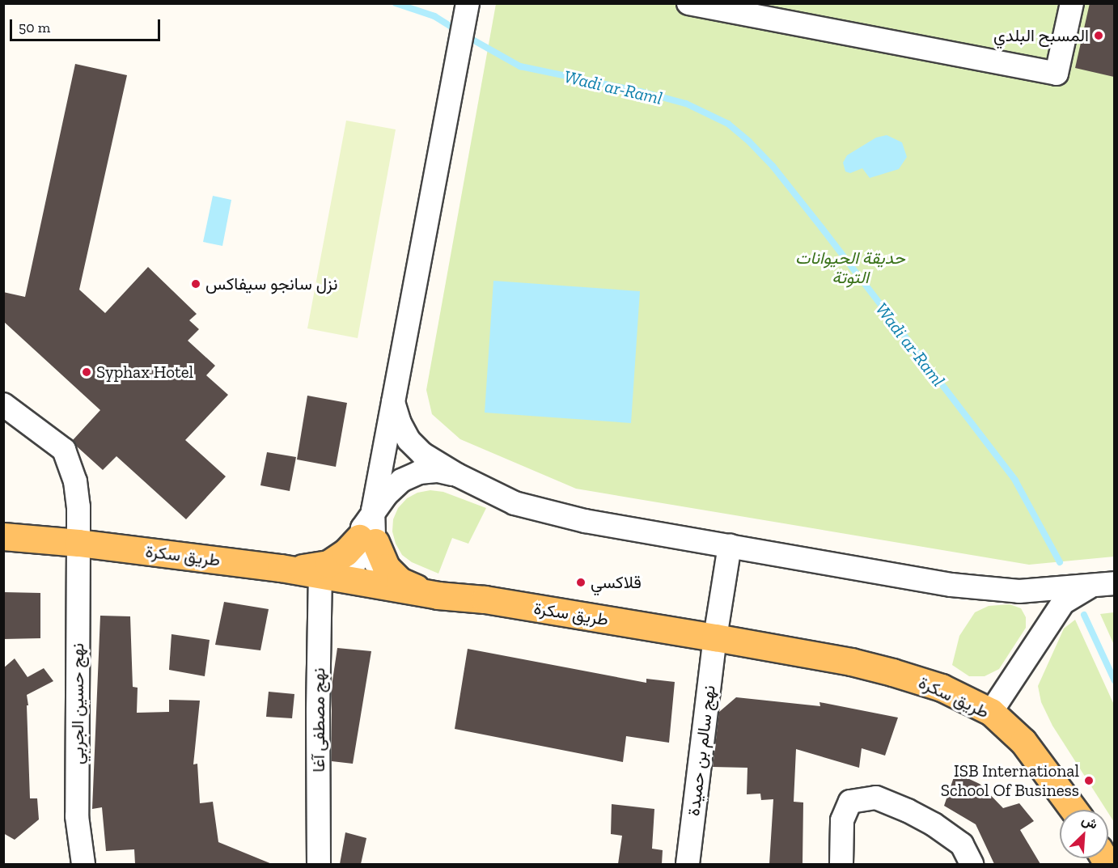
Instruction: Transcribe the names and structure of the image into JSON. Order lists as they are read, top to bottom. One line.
{"streets":{"main road":["طريق سكرة"],"street":["نهج حسين الجربي","نهج مصطفى آغا","نهج سالم بن حميدة"]},"crossings":[["طريق سكرة","نهج حسين الجربي"],["طريق سكرة","نهج مصطفى آغا"],["طريق سكرة","نهج سالم بن حميدة"]],"water":["Wadi ar-Raml"],"parks":["حديقة الحيوانات التوتة"],"places":["المسبح البلدي","نزل سانجو سيفاكس","Syphax Hotel","قلاكسي","ISB International School Of Business"],"scale_bar":"50 m","north":"top right"}
